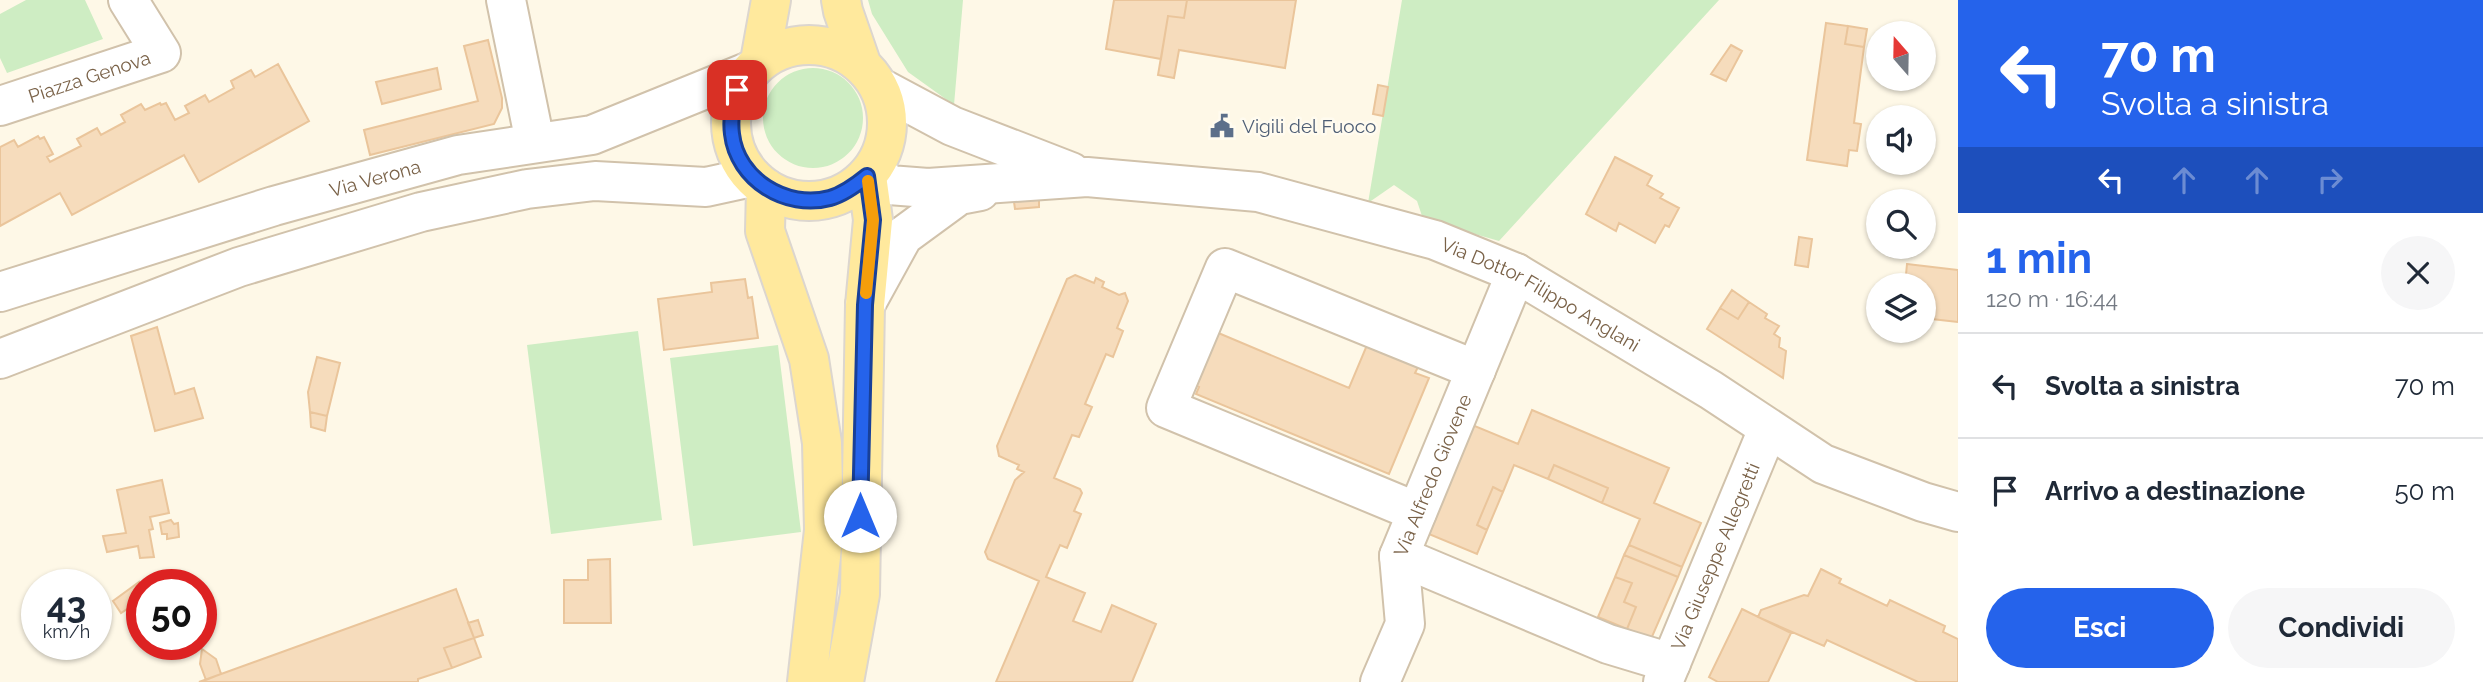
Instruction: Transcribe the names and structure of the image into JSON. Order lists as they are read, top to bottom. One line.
{"streets":{"street":["Piazza Genova","Via Verona","Via Dottor Filippo Anglani","Via Alfredo Giovene","Via Giuseppe Allegretti"]},"crossings":[["Via Dottor Filippo Anglani","Via Alfredo Giovene"],["Via Dottor Filippo Anglani","Via Giuseppe Allegretti"]],"places":{"public building":["Vigili del Fuoco"]},"north":"top","page":{"turn":["70 m","Svolta a sinistra"],"heading":["1 min","120 m · 16:44"],"list":[{"name":"Svolta a sinistra","value":"70 m"},{"name":"Arrivo a destinazione","value":"50 m"}],"speed":"43 km/h","limit":"50","buttons":["Esci","Condividi"]}}
